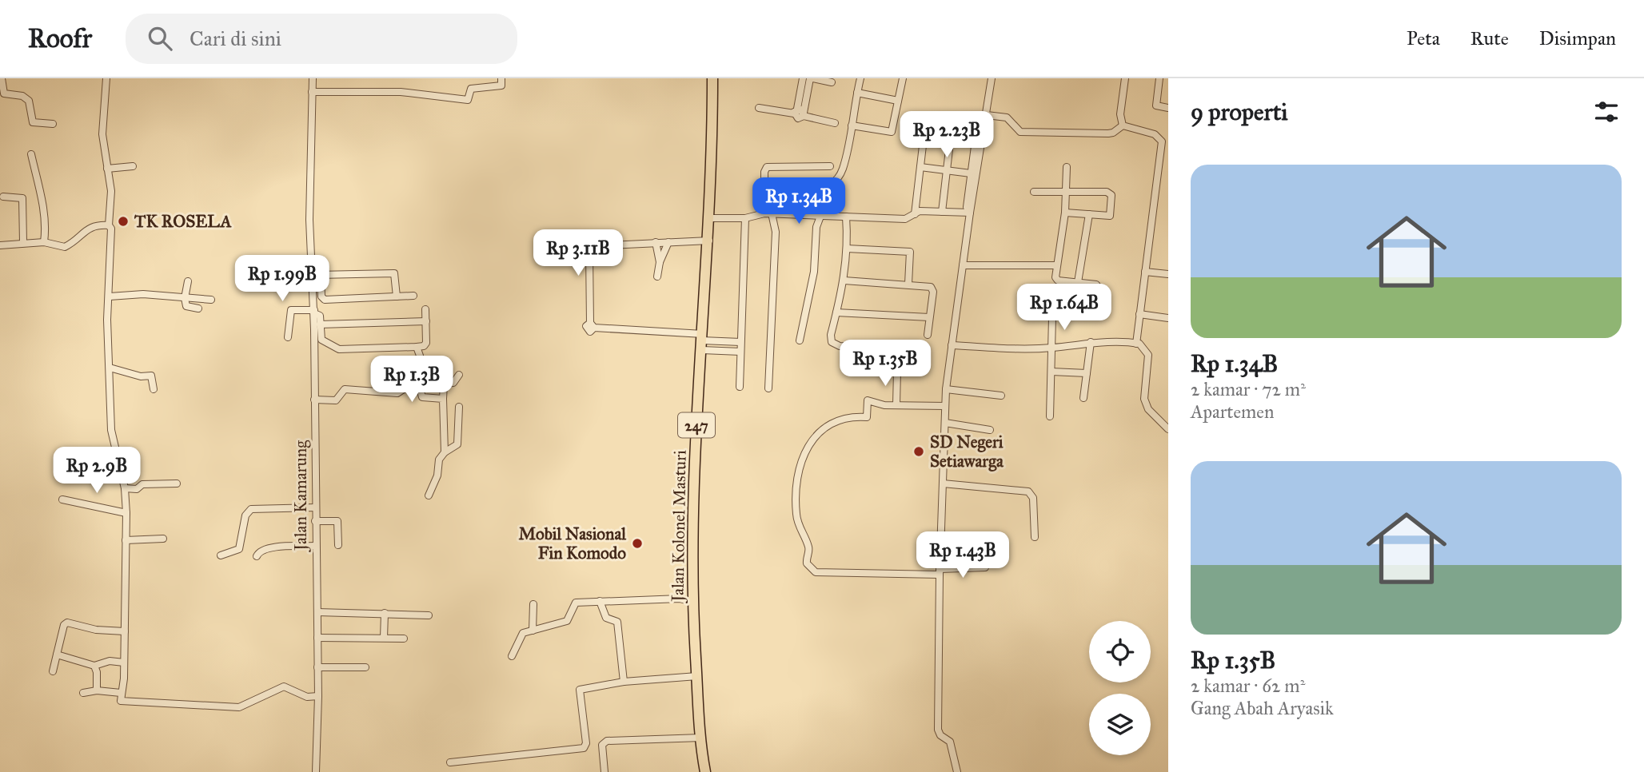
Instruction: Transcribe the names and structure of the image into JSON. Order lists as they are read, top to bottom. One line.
{"streets":{"main road":["247","Jalan Kolonel Masturi"],"street":["Jalan Kamarung"]},"places":["TK ROSELA","SD Negeri Setiawarga","Mobil Nasional Fin Komodo"],"page":{"header":"Roofr","search":"Cari di sini","nav":["Peta","Rute","Disimpan"],"heading":"9 properti","price":["Rp 2.23B","Rp 1.34B","Rp 3.11B","Rp 1.99B","Rp 1.64B","Rp 1.35B","Rp 1.3B","Rp 2.9B","Rp 1.43B"],"list":[{"name":"Rp 1.34B","note":"2 kamar · 72 m² · Apartemen"},{"name":"Rp 1.35B","note":"2 kamar · 62 m² · Gang Abah Aryasik"}]}}
